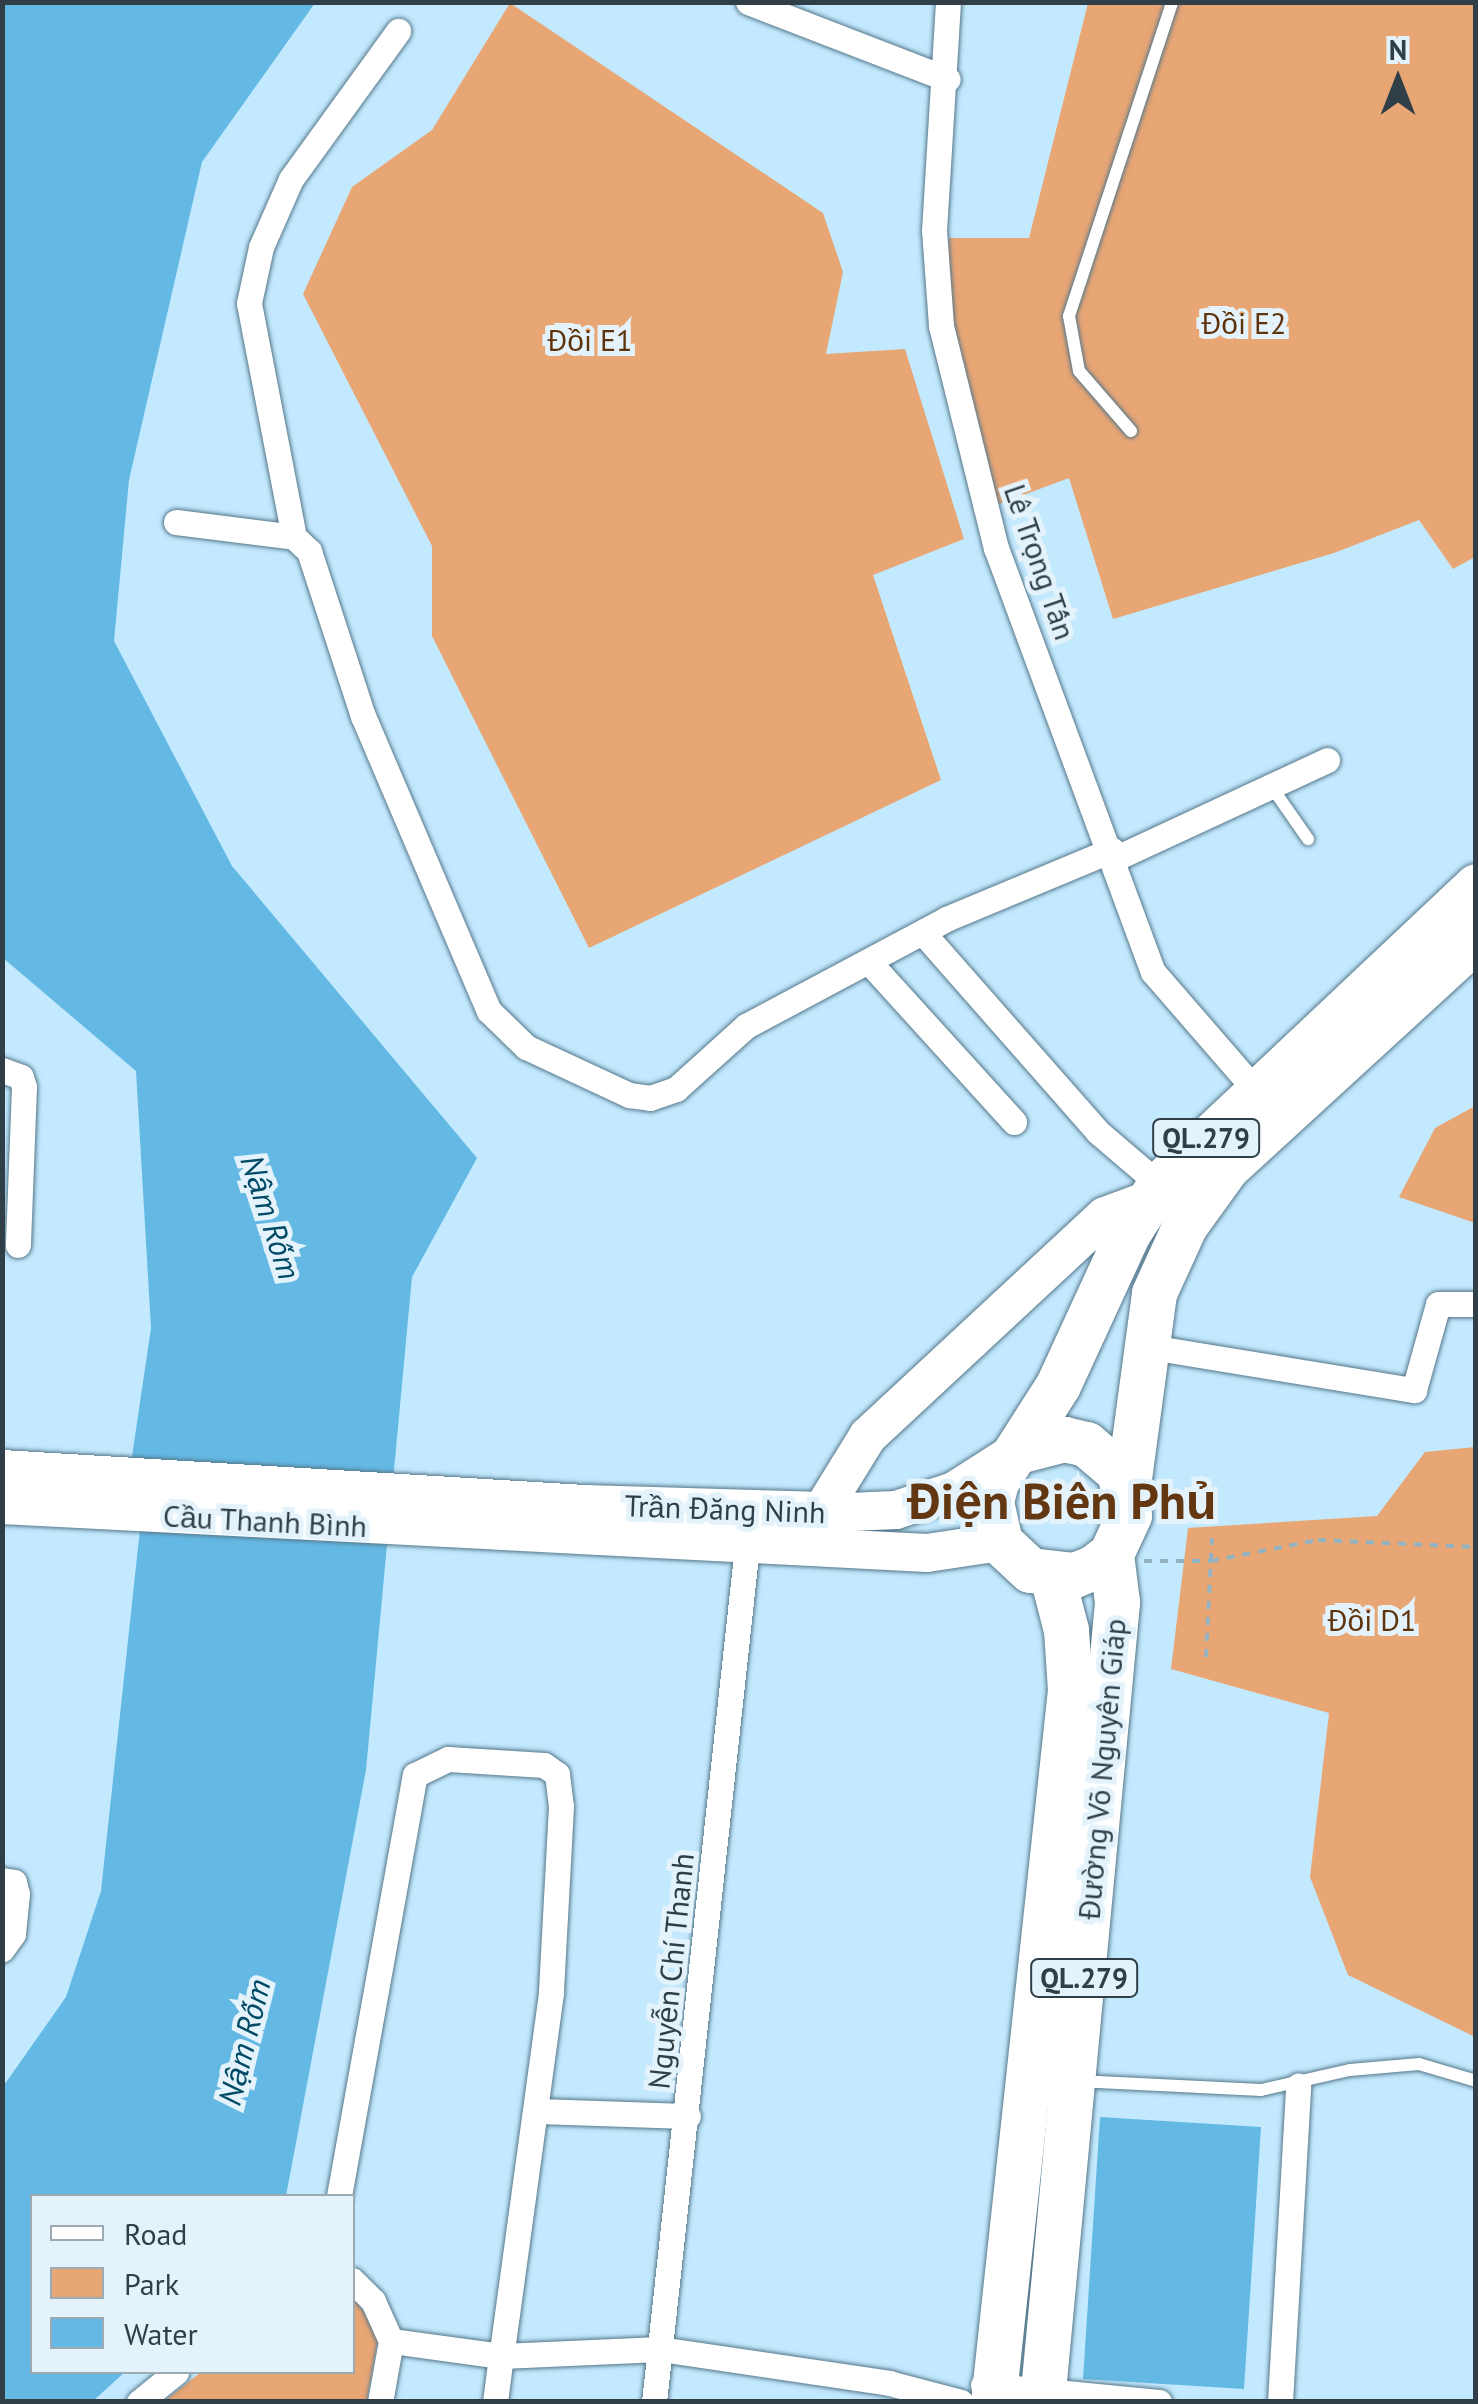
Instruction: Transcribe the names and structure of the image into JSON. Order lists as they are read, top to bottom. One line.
{"streets":{"highway":["QL.279","Đường Võ Nguyên Giáp"],"main road":["Trần Đăng Ninh","Cầu Thanh Bình"],"street":["Lê Trọng Tấn","Nguyễn Chí Thanh"]},"crossings":[["Lê Trọng Tấn","QL.279"],["QL.279","Trần Đăng Ninh"],["QL.279","Đường Võ Nguyên Giáp"],["Trần Đăng Ninh","Cầu Thanh Bình"],["Trần Đăng Ninh","Đường Võ Nguyên Giáp"],["Trần Đăng Ninh","Nguyễn Chí Thanh"]],"districts":["Điện Biên Phủ"],"water":["Nậm Rốm"],"parks":["Đồi E2","Đồi E1","Đồi D1"],"legend":["Road","Park","Water"],"north":"top"}
